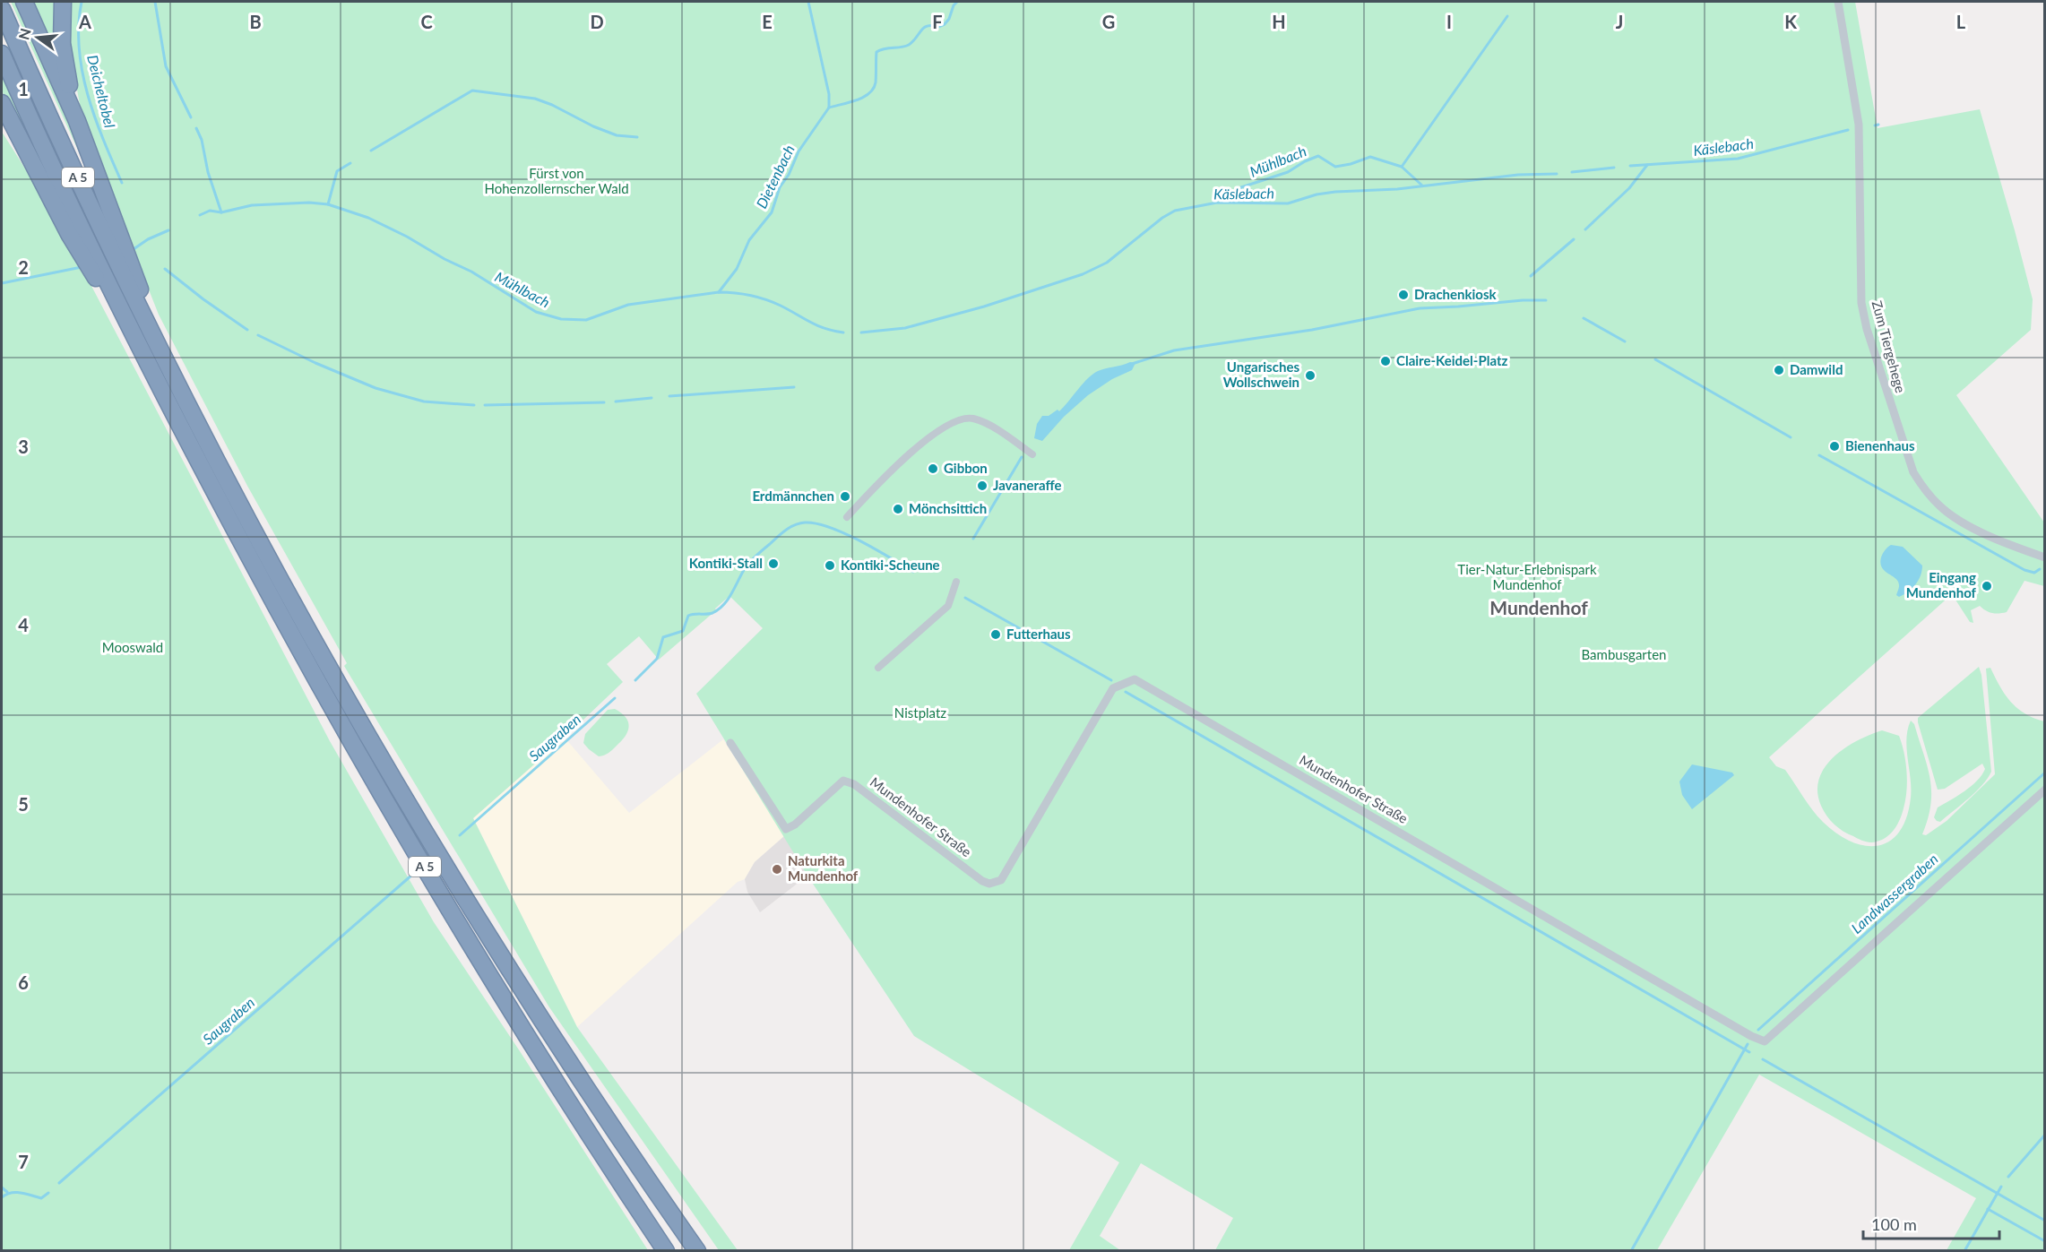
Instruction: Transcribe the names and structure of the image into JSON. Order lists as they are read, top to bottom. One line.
{"streets":{"highway":["A 5"],"street":["Zum Tiergehege","Mundenhofer Straße"]},"districts":["Mundenhof"],"water":["Deicheltobel","Käslebach","Mühlbach","Dietenbach","Saugraben","Landwassergraben"],"parks":["Fürst von Hohenzollernscher Wald","Tier-Natur-Erlebnispark Mundenhof","Mooswald","Bambusgarten","Nistplatz"],"places":["Drachenkiosk","Claire-Keidel-Platz","Damwild","Ungarisches Wollschwein","Bienenhaus","Gibbon","Javaneraffe","Erdmännchen","Mönchsittich","Kontiki-Stall","Kontiki-Scheune","Eingang Mundenhof","Futterhaus","Naturkita Mundenhof"],"scale_bar":"100 m","north":"left","grid":{"columns":["A","B","C","D","E","F","G","H","I","J","K","L"],"rows":["1","2","3","4","5","6","7"]}}
